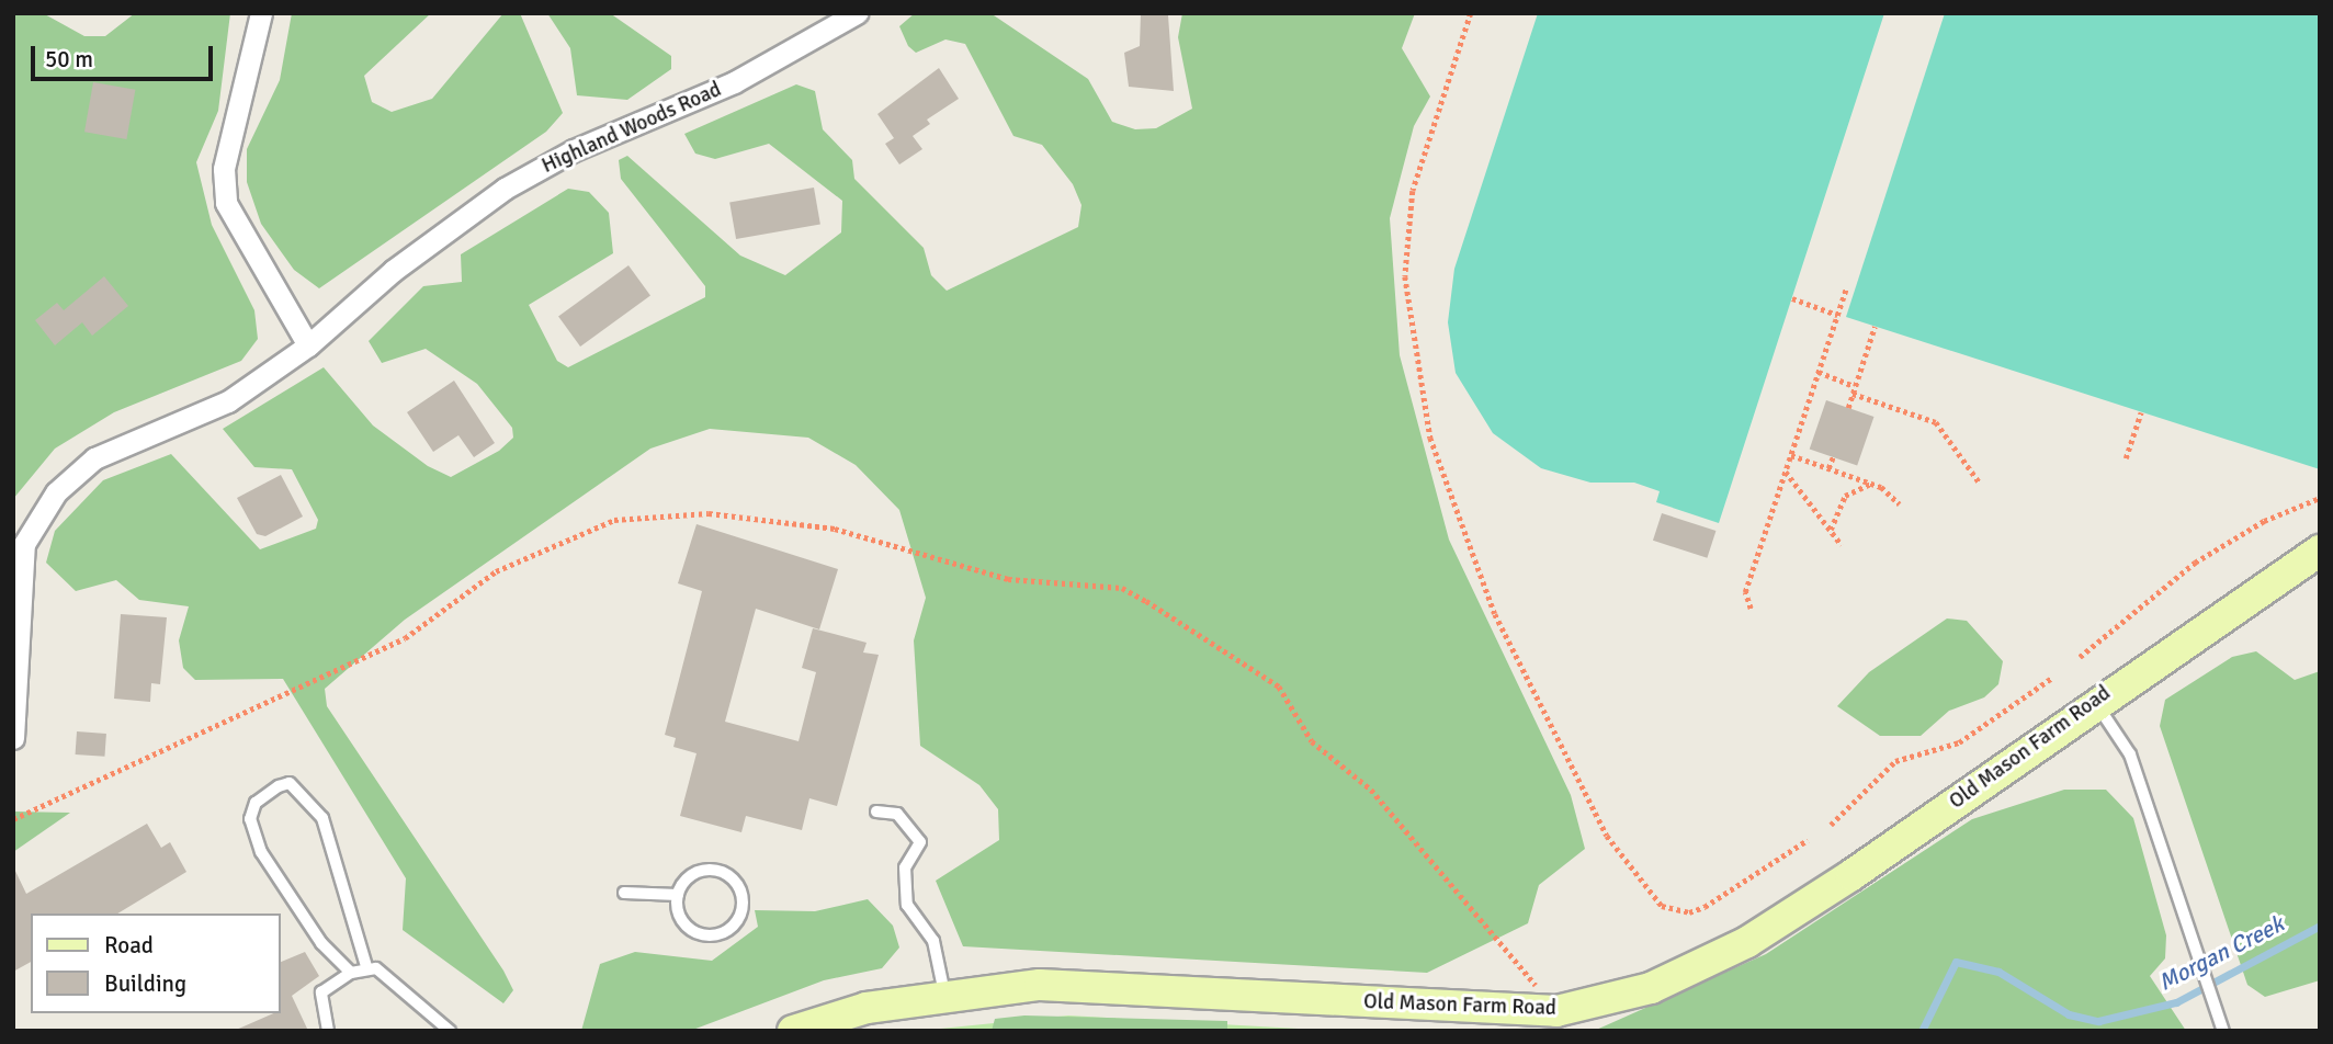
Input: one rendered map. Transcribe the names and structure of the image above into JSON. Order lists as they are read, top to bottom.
{
  "streets": {
    "street": ["Highland Woods Road", "Old Mason Farm Road"]
  },
  "water": ["Morgan Creek"],
  "legend": ["Road", "Building"],
  "scale_bar": "50 m"
}
